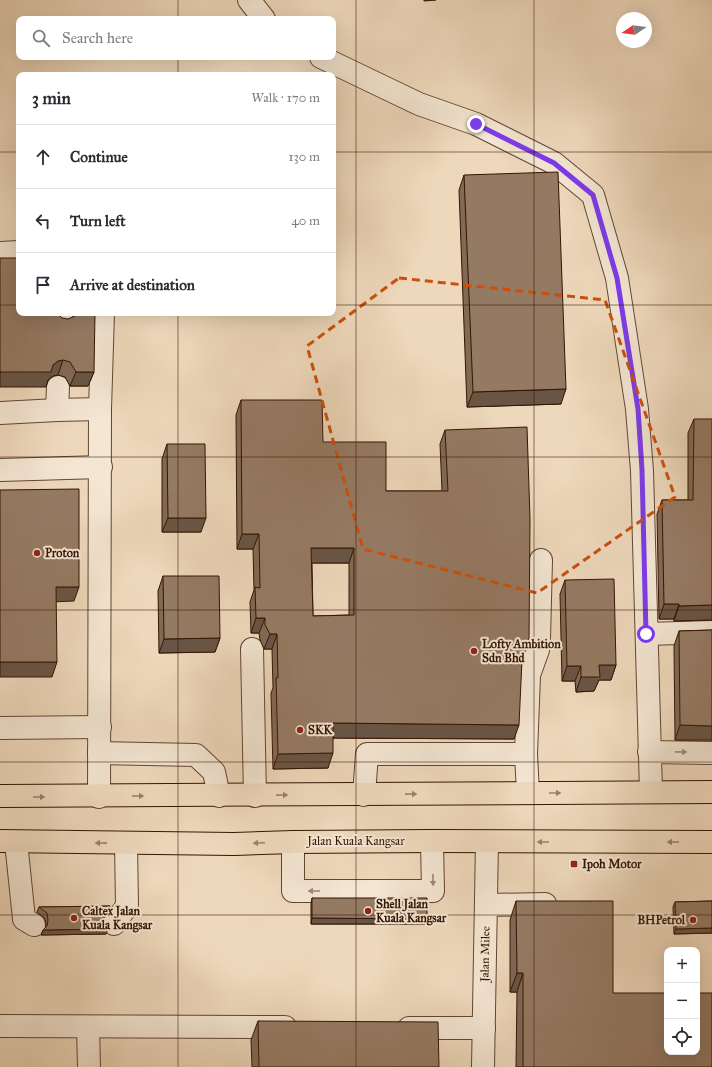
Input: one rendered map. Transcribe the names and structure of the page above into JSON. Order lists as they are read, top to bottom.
{
  "streets": {
    "highway": ["Jalan Kuala Kangsar"],
    "street": ["Jalan Milee"]
  },
  "crossings": [
    ["Jalan Kuala Kangsar", "Jalan Milee"]
  ],
  "places": {
    "other": [
      "Proton",
      "Lofty Ambition Sdn Bhd",
      "SKK",
      "Shell Jalan Kuala Kangsar",
      "Caltex Jalan Kuala Kangsar",
      "BHPetrol"
    ],
    "transit": ["Ipoh Motor"]
  },
  "north": "left",
  "page": {
    "search": "Search here",
    "heading": ["3 min", "Walk · 170 m"],
    "list": [
      ["Continue", "130 m"],
      ["Turn left", "40 m"],
      "Arrive at destination"
    ],
    "map_buttons": ["+", "−"]
  }
}
